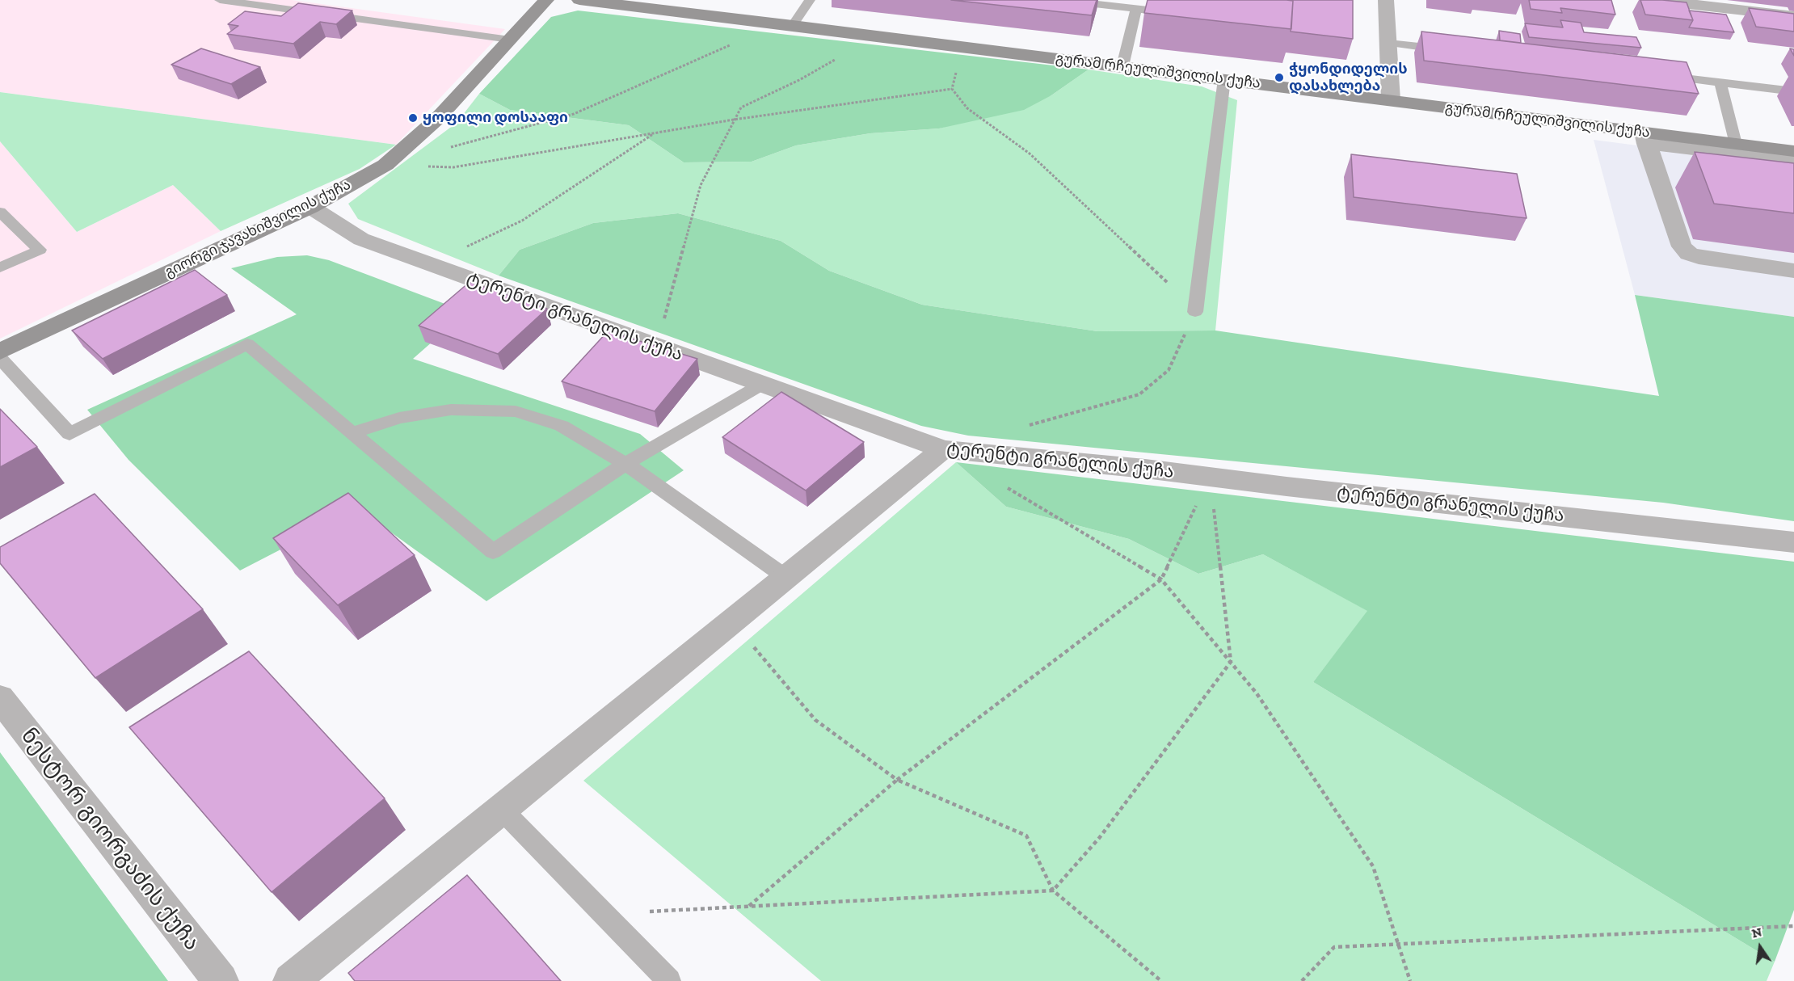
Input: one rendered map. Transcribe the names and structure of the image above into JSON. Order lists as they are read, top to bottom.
{
  "streets": {
    "street": [
      "გურამ რჩეულიშვილის ქუჩა",
      "გიორგი ჯავახიშვილის ქუჩა",
      "ტერენტი გრანელის ქუჩა",
      "ნესტორ გიორგაძის ქუჩა"
    ]
  },
  "crossings": [
    ["გიორგი ჯავახიშვილის ქუჩა", "ტერენტი გრანელის ქუჩა"]
  ],
  "places": ["ჭყონდიდელის დასახლება", "ყოფილი დოსააფი"],
  "north": "top"
}
